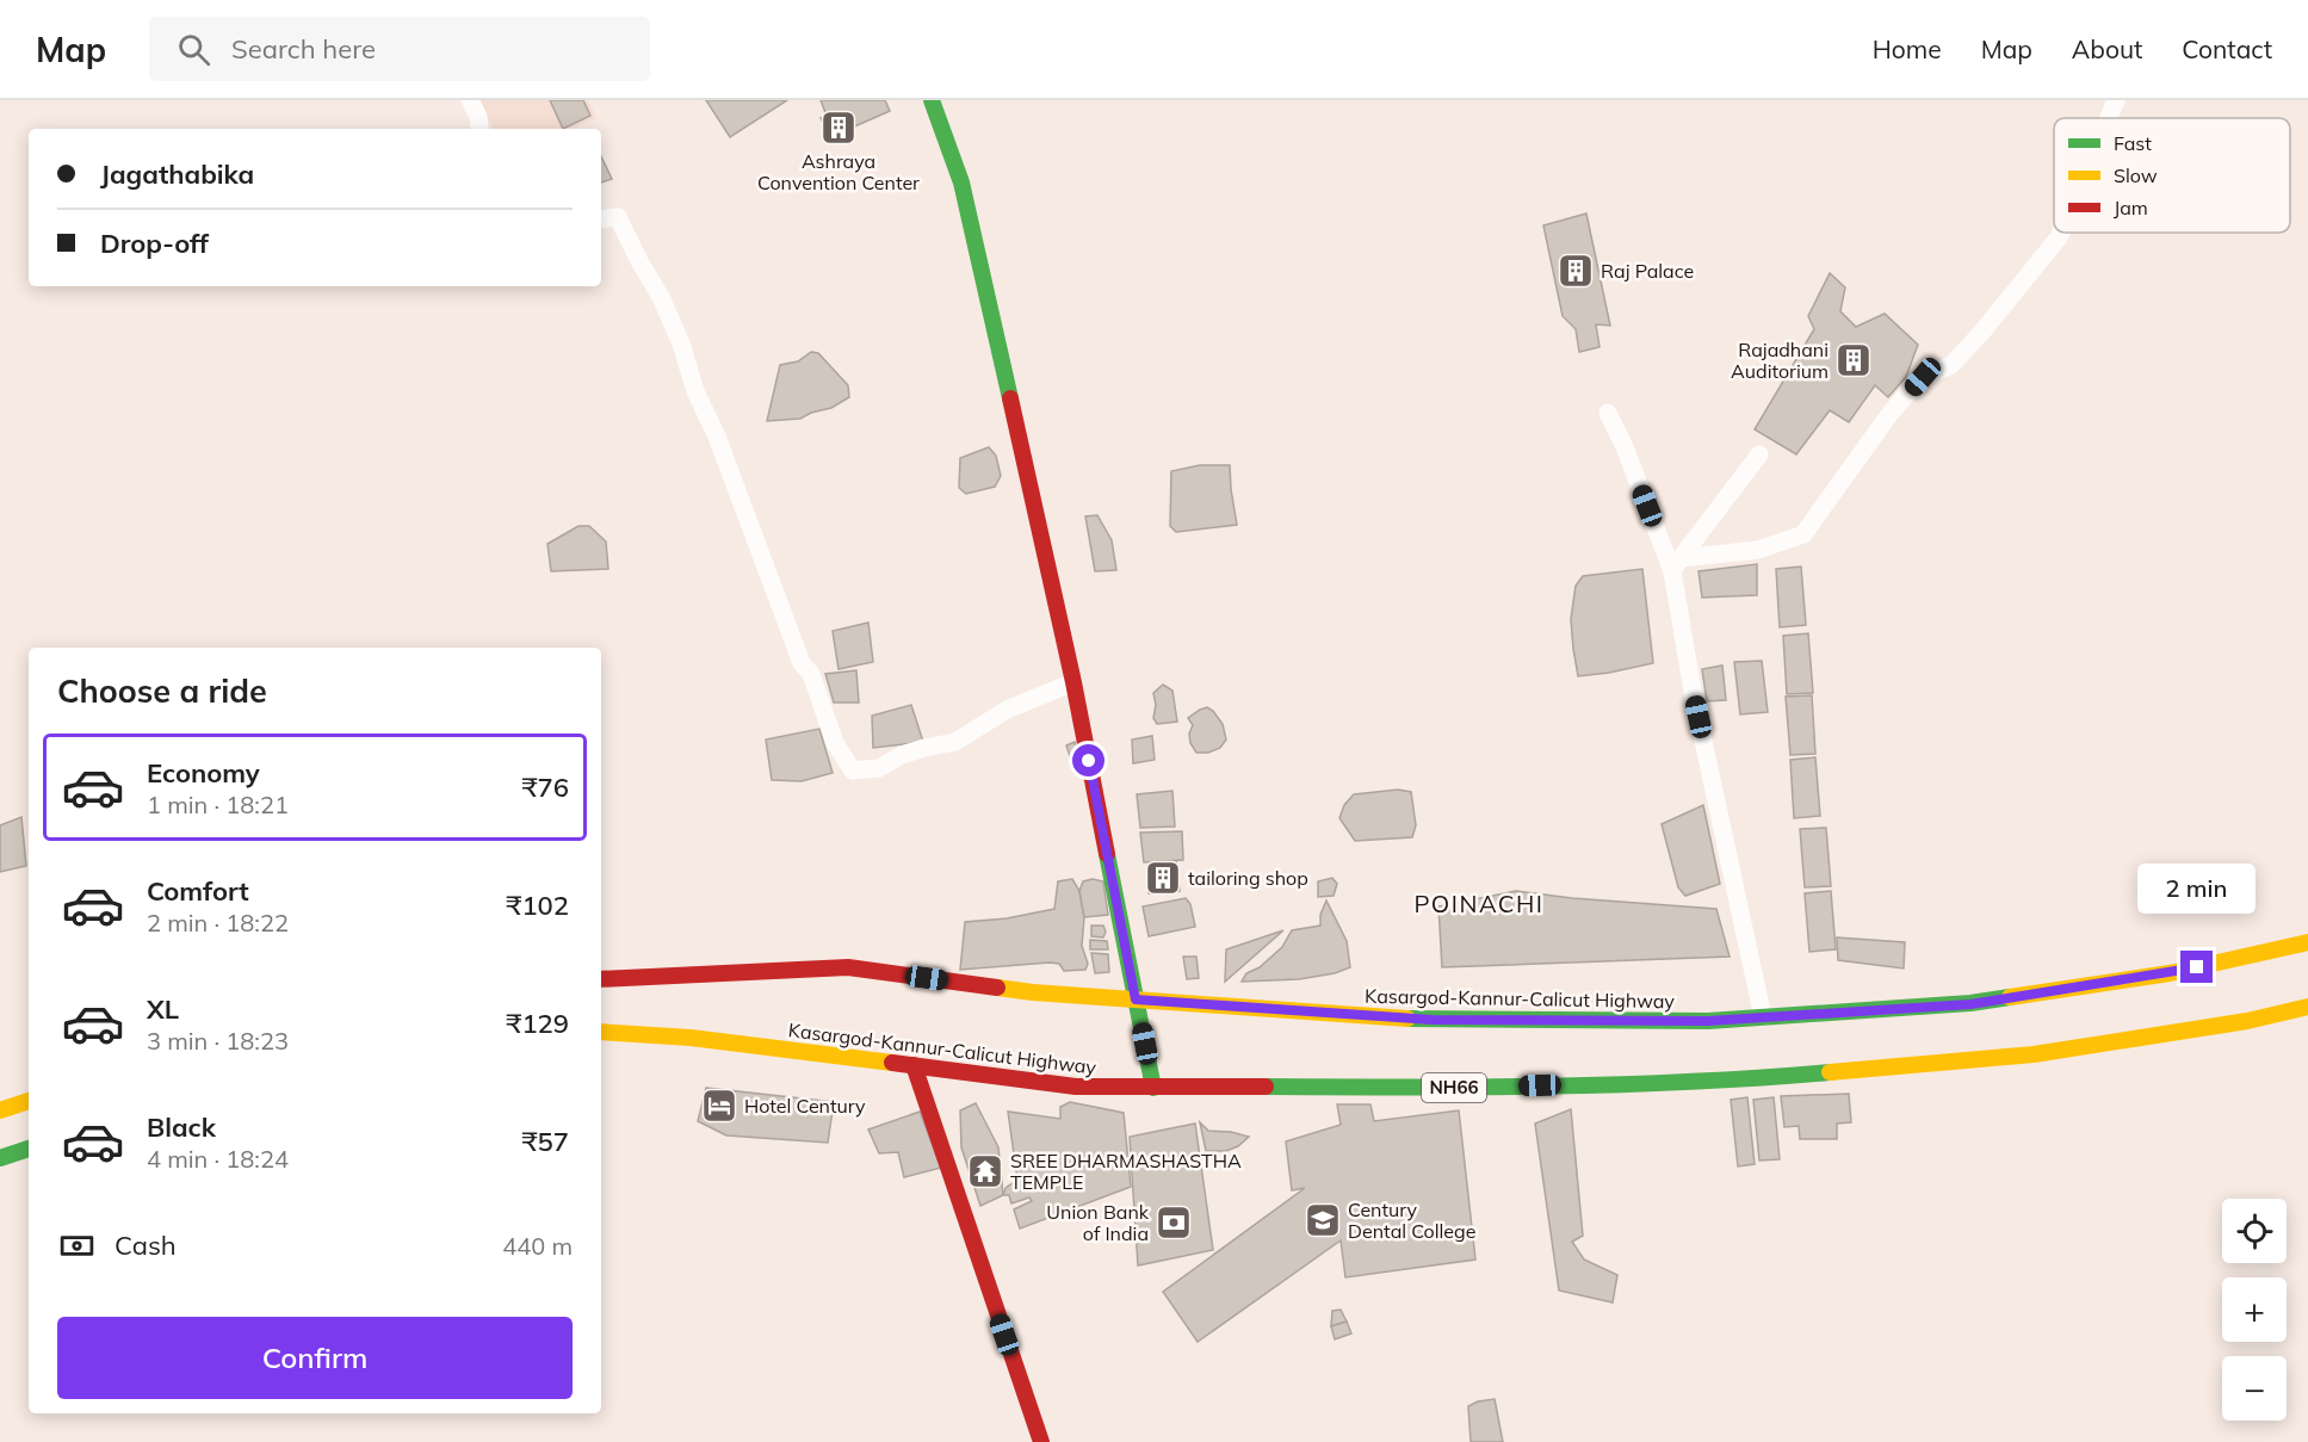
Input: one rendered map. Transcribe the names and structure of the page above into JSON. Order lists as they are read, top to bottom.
{
  "streets": {
    "main road": ["Kasargod-Kannur-Calicut Highway", "NH66"]
  },
  "districts": ["POINACHI"],
  "places": {
    "building": [
      "Ashraya Convention Center",
      "Raj Palace",
      "Rajadhani Auditorium",
      "tailoring shop"
    ],
    "hotel": ["Hotel Century"],
    "temple": ["SREE DHARMASHASTHA TEMPLE"],
    "school or university": ["Century Dental College"],
    "bank": ["Union Bank of India"]
  },
  "legend": ["Fast", "Slow", "Jam"],
  "page": {
    "header": "Map",
    "search": "Search here",
    "nav": [
      "Home",
      "Map",
      "About",
      "Contact"
    ],
    "banner": ["Jagathabika", "Drop-off"],
    "heading": "Choose a ride",
    "list": [
      {
        "name": "Economy",
        "note": "1 min · 18:21",
        "value": "₹76"
      },
      {
        "name": "Comfort",
        "note": "2 min · 18:22",
        "value": "₹102"
      },
      {
        "name": "XL",
        "note": "3 min · 18:23",
        "value": "₹129"
      },
      {
        "name": "Black",
        "note": "4 min · 18:24",
        "value": "₹57"
      }
    ],
    "bubble": "2 min",
    "map_buttons": ["+", "−"],
    "pay": ["Cash", "440 m"],
    "buttons": "Confirm"
  }
}
